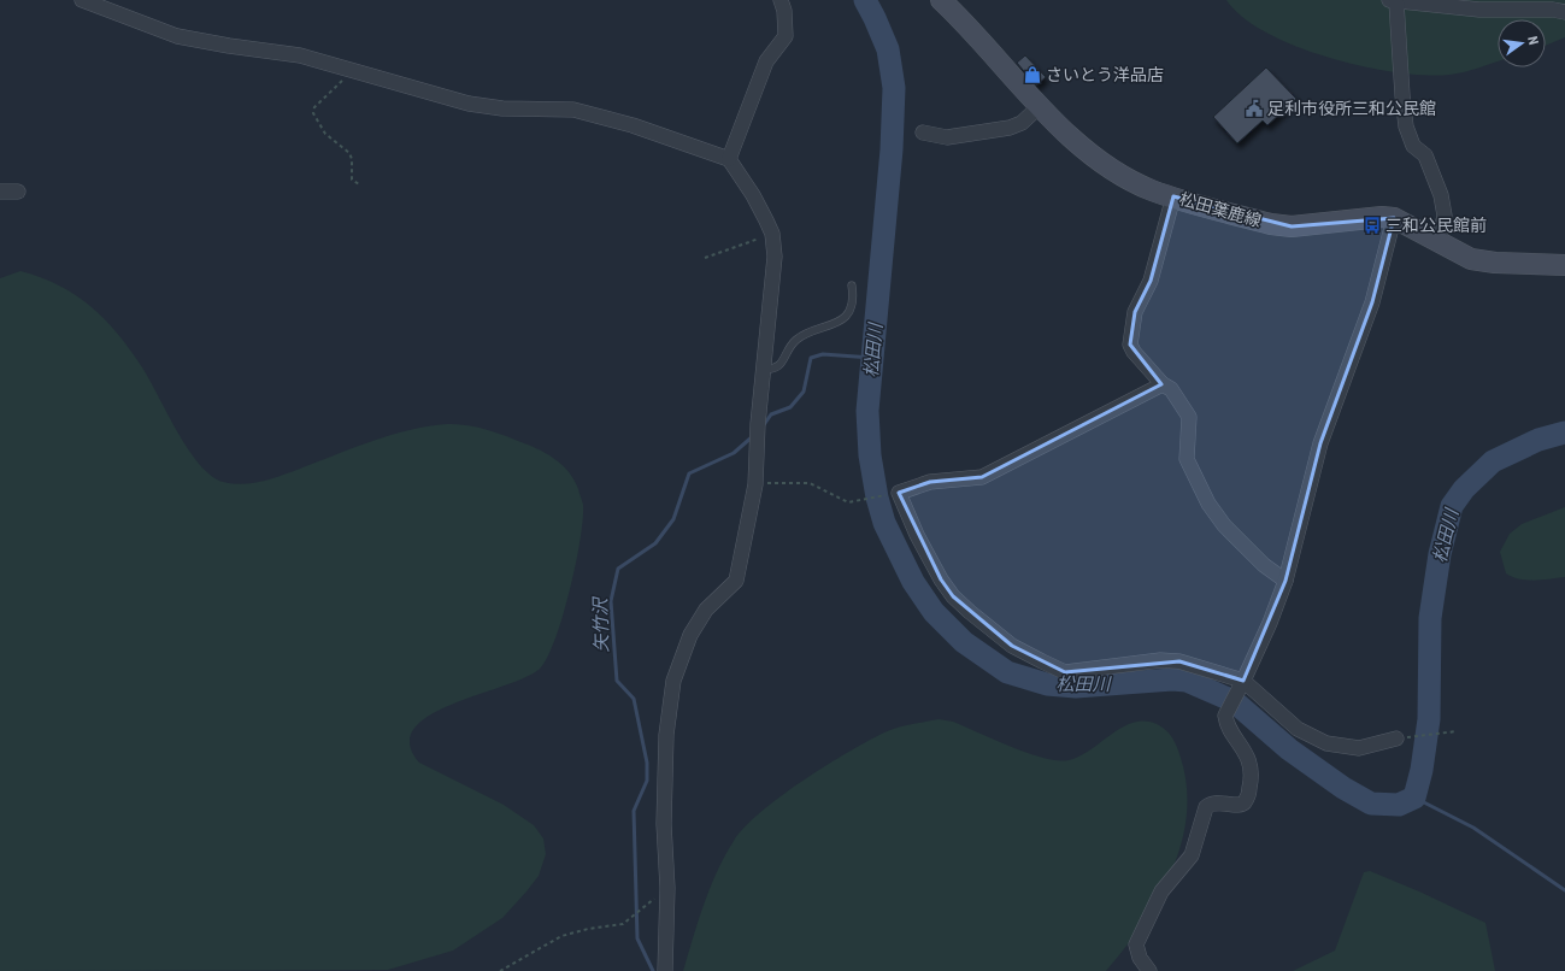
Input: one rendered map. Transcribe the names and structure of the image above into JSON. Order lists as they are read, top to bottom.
{
  "streets": {
    "main road": ["松田葉鹿線"]
  },
  "water": ["松田川", "矢竹沢"],
  "places": {
    "shop": ["さいとう洋品店"],
    "public building": ["足利市役所三和公民館"],
    "bus stop": ["三和公民館前"]
  },
  "north": "right"
}
